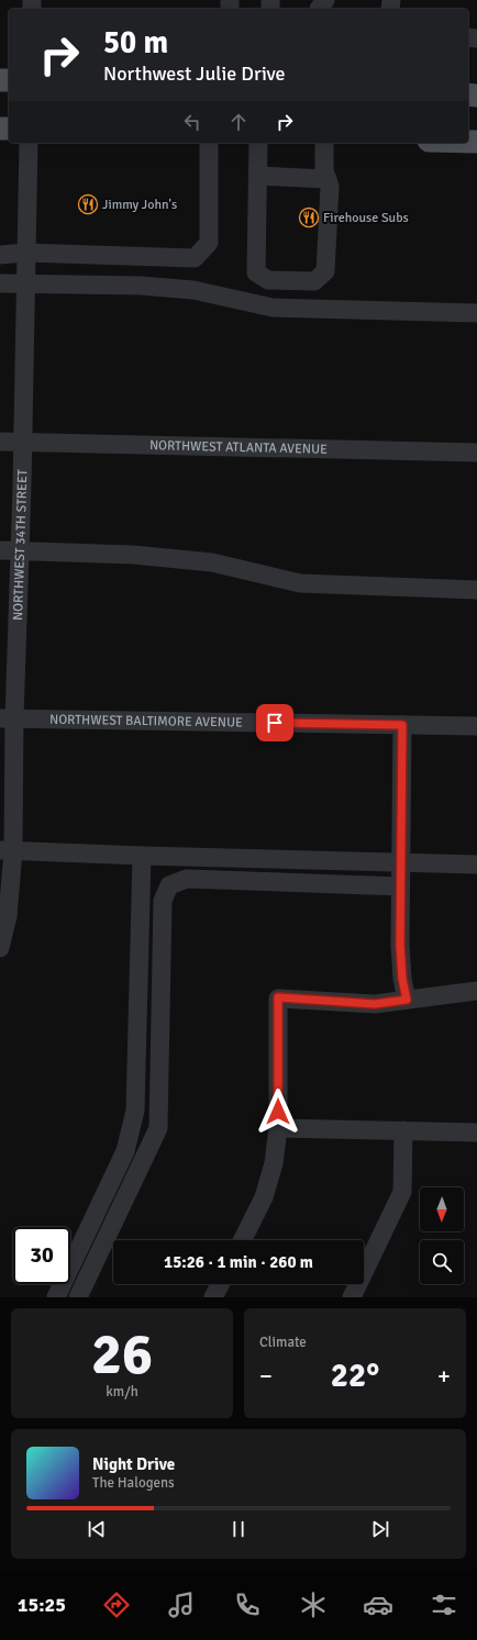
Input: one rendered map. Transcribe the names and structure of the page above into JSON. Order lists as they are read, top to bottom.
{
  "streets": {
    "street": ["NORTHWEST ATLANTA AVENUE", "NORTHWEST 34TH STREET", "NORTHWEST BALTIMORE AVENUE"]
  },
  "crossings": [
    ["NORTHWEST ATLANTA AVENUE", "NORTHWEST 34TH STREET"],
    ["NORTHWEST 34TH STREET", "NORTHWEST BALTIMORE AVENUE"]
  ],
  "places": {
    "restaurant": ["Jimmy John's", "Firehouse Subs"]
  },
  "north": "bottom",
  "page": {
    "turn": ["50 m", "Northwest Julie Drive"],
    "limit": "30",
    "trip": "15:26 · 1 min · 260 m",
    "tile": [
      ["26", "km/h"],
      "Climate"
    ],
    "heat": ["−", "22°", "+"],
    "song": ["Night Drive", "The Halogens"],
    "tabs": "15:25"
  }
}
